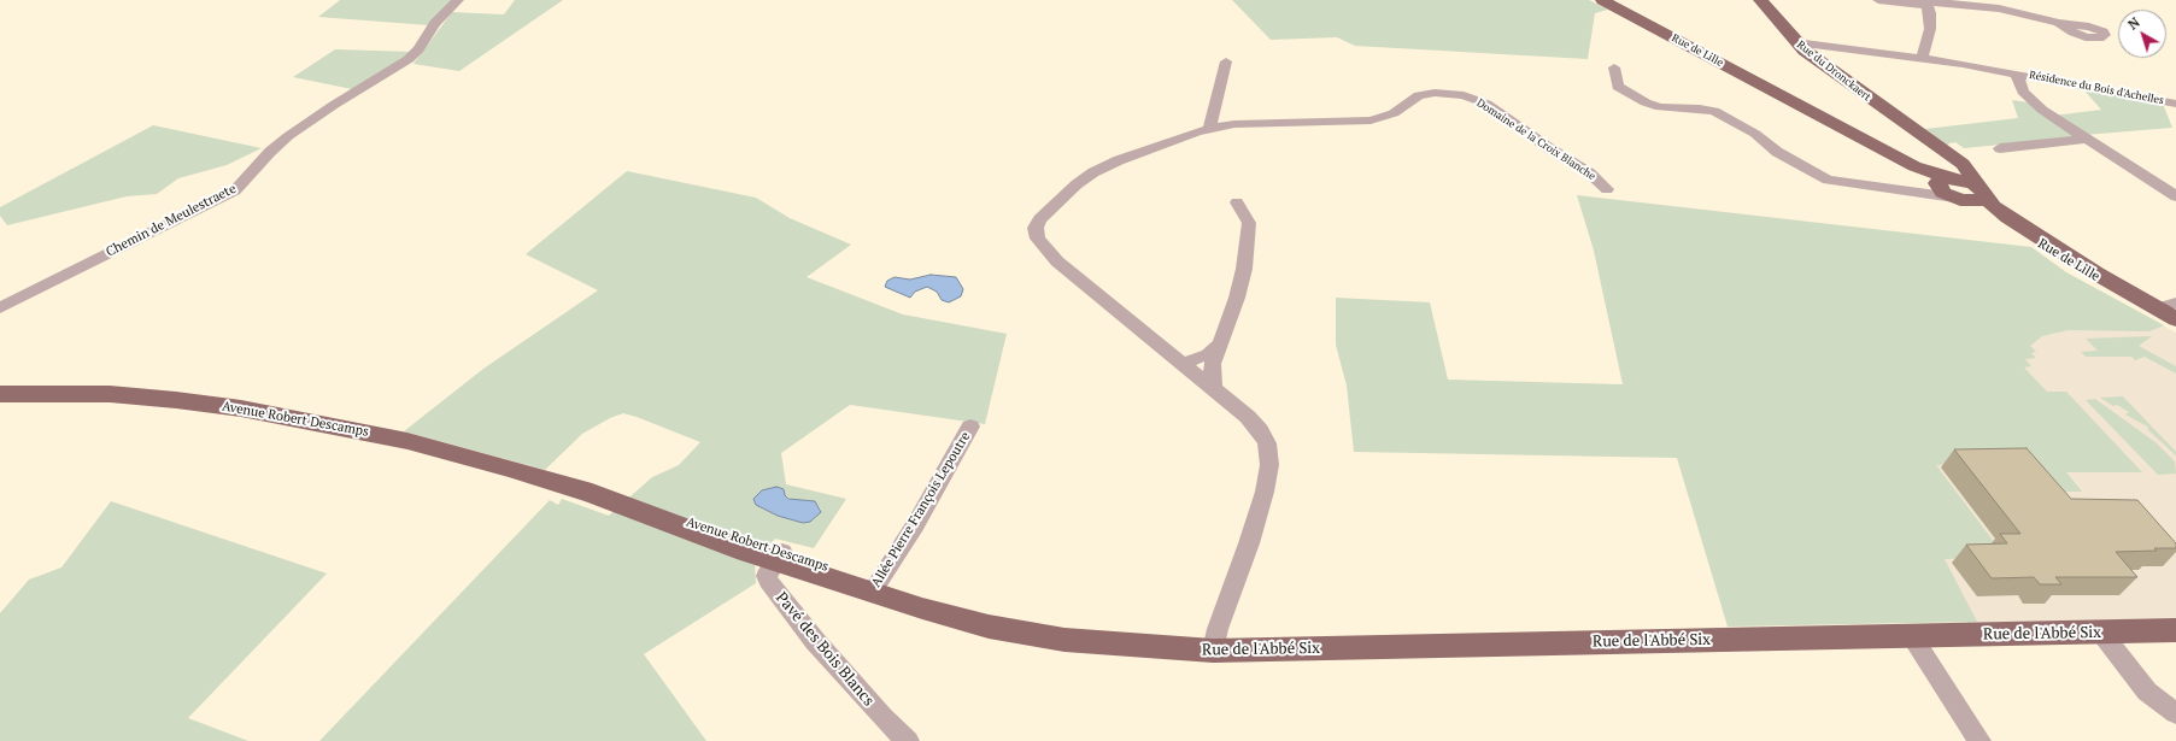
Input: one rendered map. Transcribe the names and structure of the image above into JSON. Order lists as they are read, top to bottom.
{
  "streets": {
    "main road": [
      "Rue de Lille",
      "Rue du Dronckaert",
      "Avenue Robert Descamps",
      "Rue de l'Abbé Six"
    ],
    "street": [
      "Résidence du Bois d'Achelles",
      "Domaine de la Croix Blanche",
      "Chemin de Meulestraete",
      "Allée Pierre François Lepoutre",
      "Pavé des Bois Blancs"
    ]
  },
  "crossings": [
    ["Rue de Lille", "Rue du Dronckaert"],
    ["Rue du Dronckaert", "Résidence du Bois d'Achelles"],
    ["Domaine de la Croix Blanche", "Rue de l'Abbé Six"],
    ["Avenue Robert Descamps", "Allée Pierre François Lepoutre"],
    ["Avenue Robert Descamps", "Rue de l'Abbé Six"],
    ["Avenue Robert Descamps", "Pavé des Bois Blancs"]
  ],
  "north": "top left"
}
